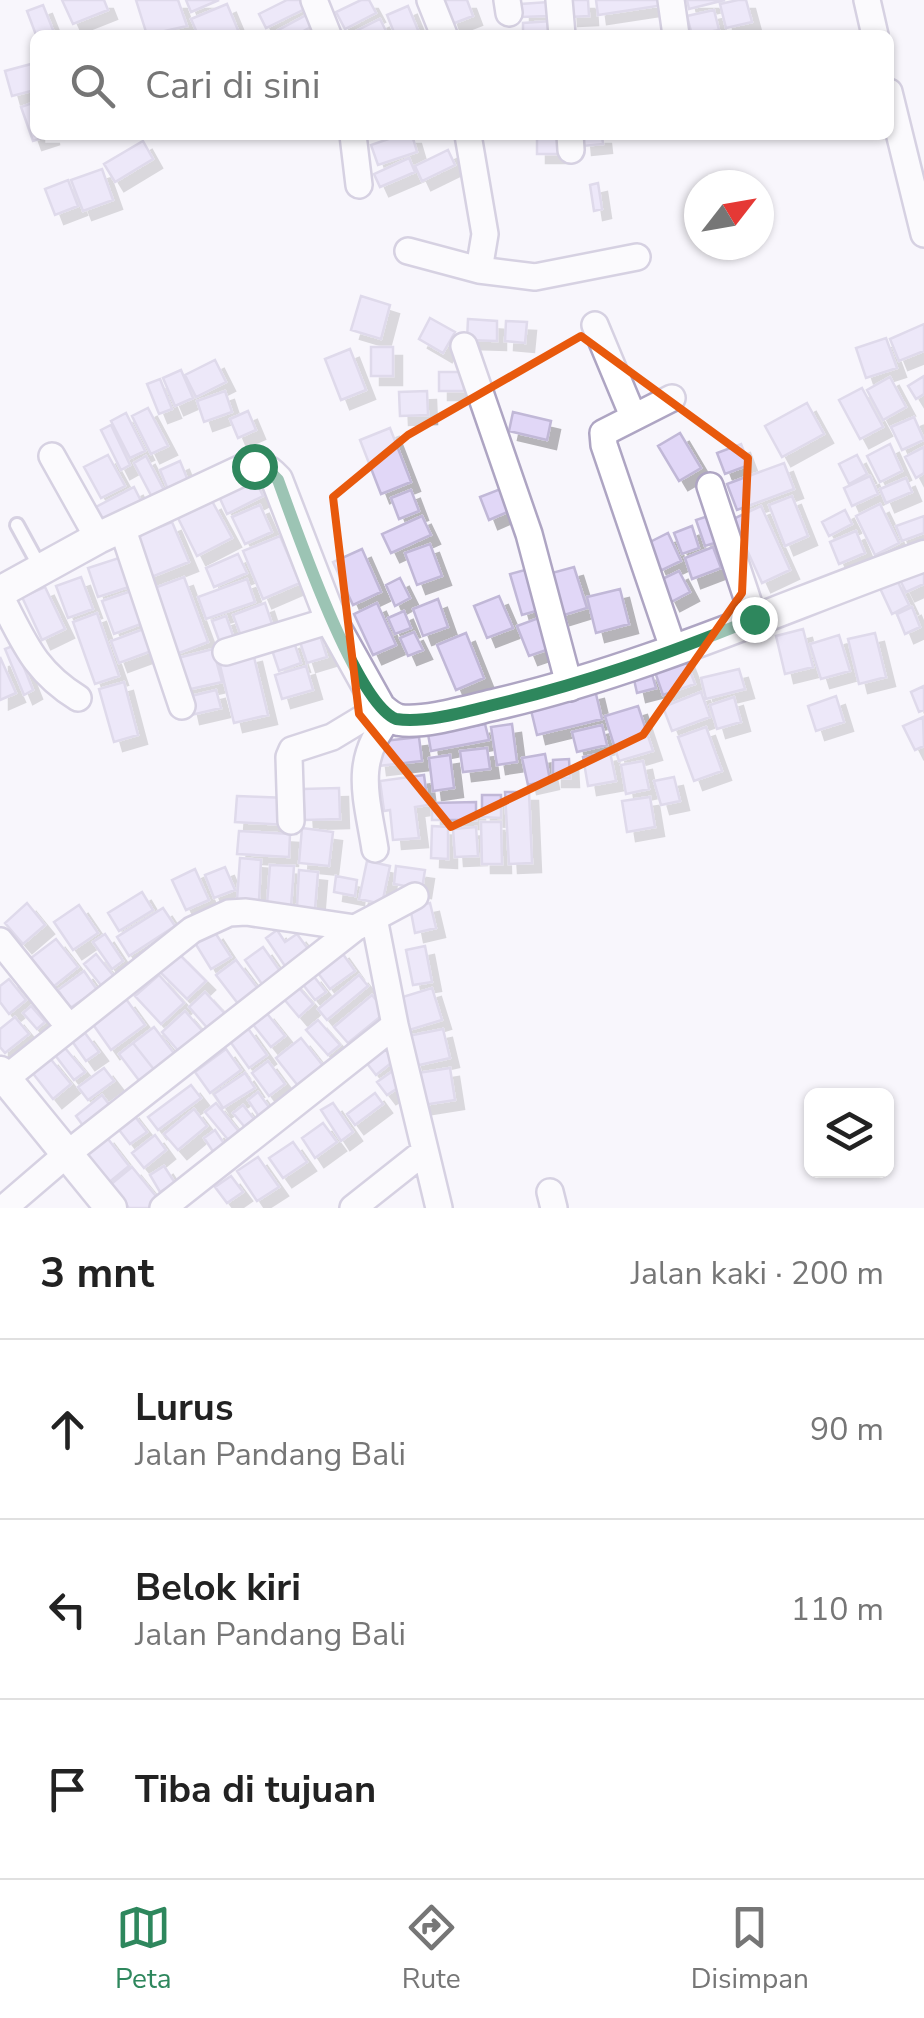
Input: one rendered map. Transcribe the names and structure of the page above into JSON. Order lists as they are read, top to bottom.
{
  "north": "top right",
  "page": {
    "search": "Cari di sini",
    "heading": ["3 mnt", "Jalan kaki · 200 m"],
    "list": [
      ["Lurus", "Jalan Pandang Bali", "90 m"],
      ["Belok kiri", "Jalan Pandang Bali", "110 m"],
      "Tiba di tujuan"
    ],
    "nav": ["Peta", "Rute", "Disimpan"]
  }
}
